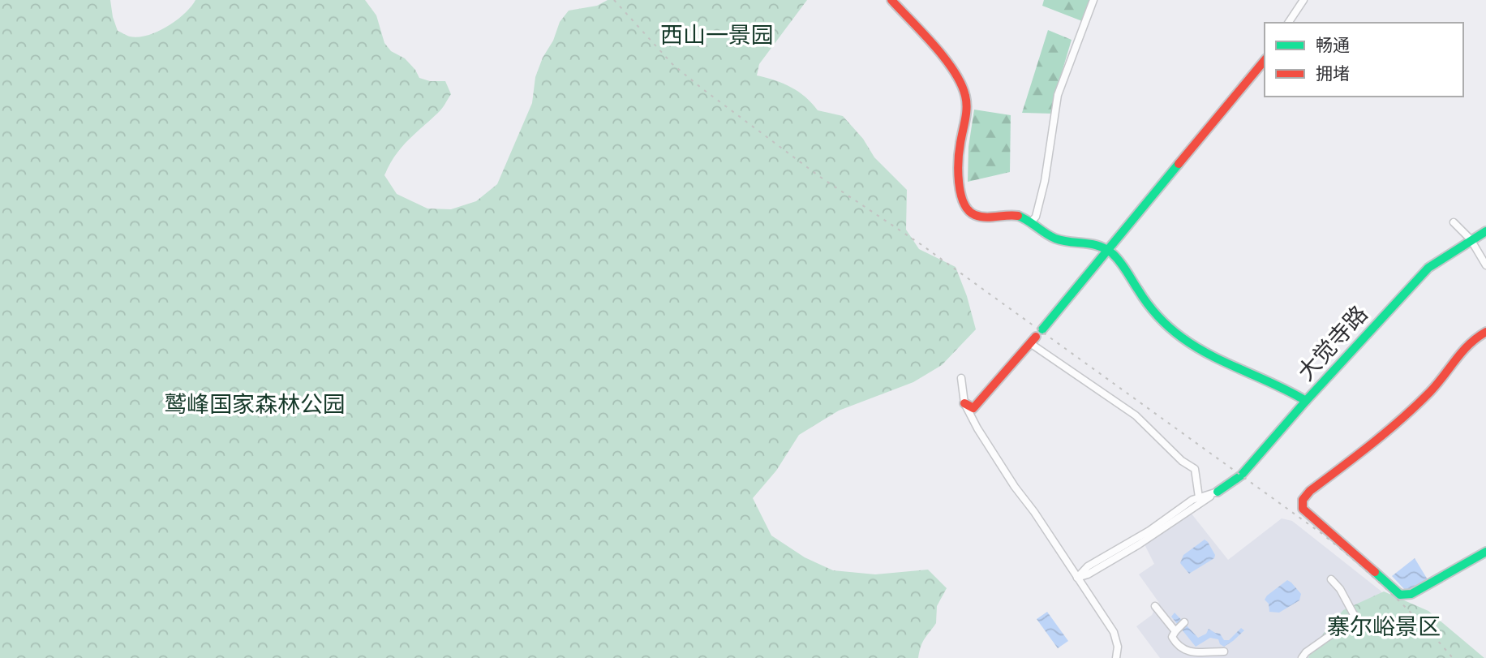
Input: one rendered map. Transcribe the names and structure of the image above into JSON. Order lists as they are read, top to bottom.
{
  "streets": {
    "street": ["大觉寺路"]
  },
  "parks": ["西山一景园", "鹫峰国家森林公园", "寨尔峪景区"],
  "legend": ["畅通", "拥堵"]
}
